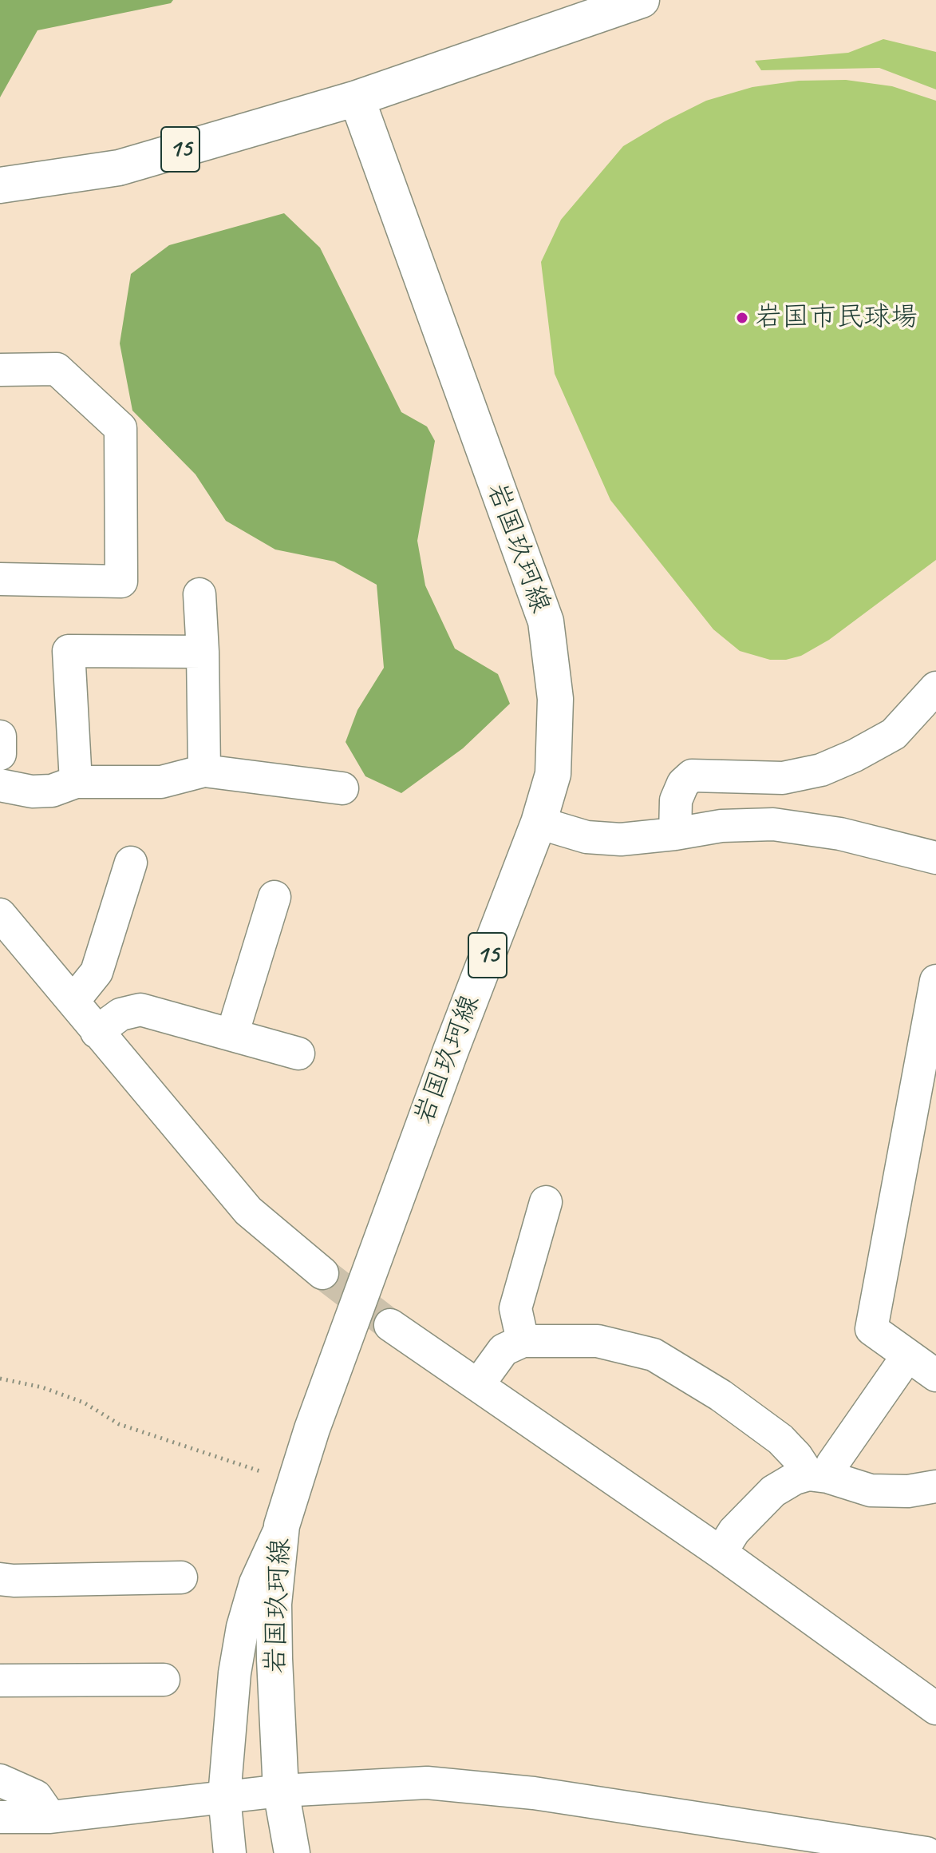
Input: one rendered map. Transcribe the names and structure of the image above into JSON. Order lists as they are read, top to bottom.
{
  "streets": {
    "main road": ["15", "岩国玖珂線"]
  },
  "crossings": [
    ["15", "岩国玖珂線"]
  ],
  "places": ["岩国市民球場"]
}
